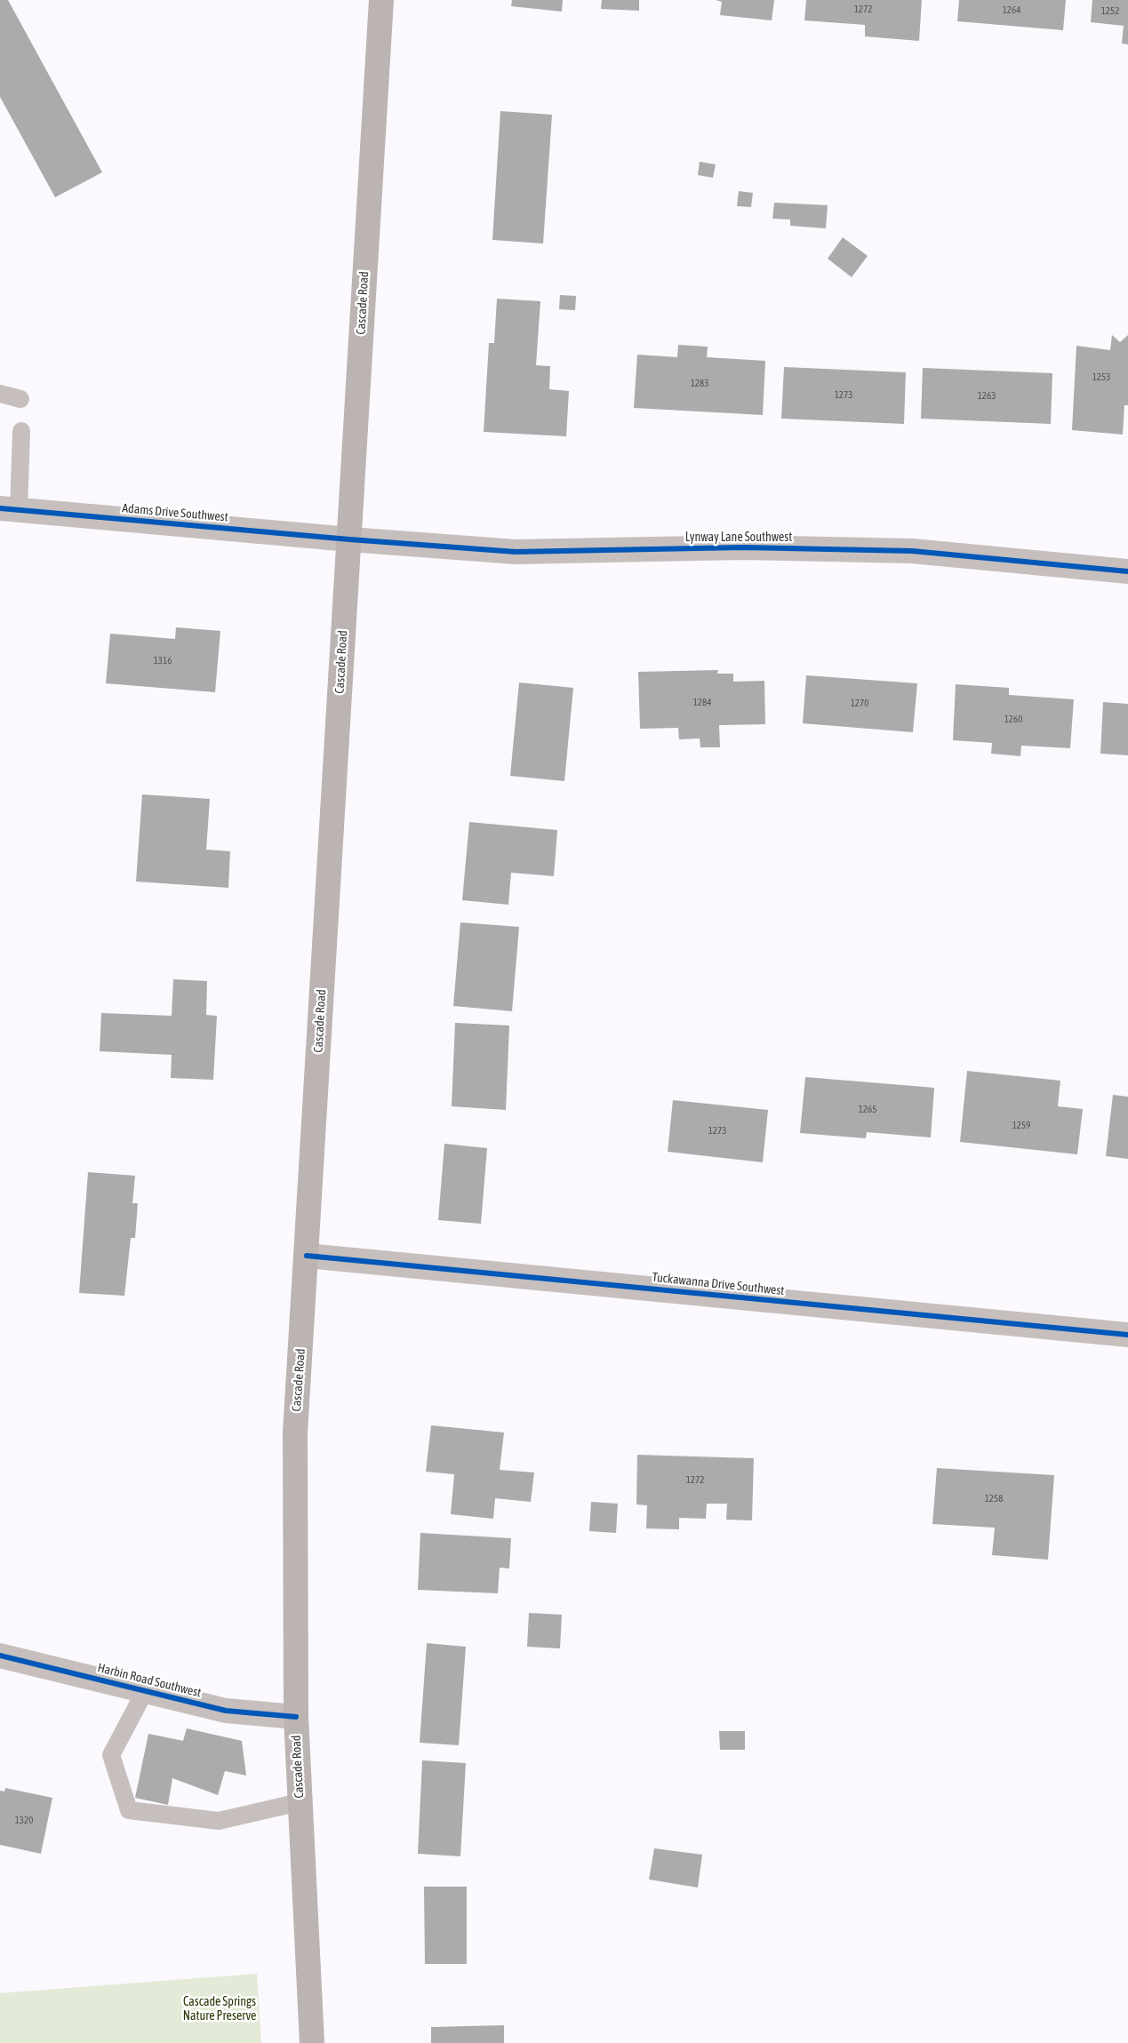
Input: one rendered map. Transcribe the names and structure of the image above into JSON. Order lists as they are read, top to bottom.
{
  "streets": {
    "main road": ["Cascade Road"],
    "street": [
      "Adams Drive Southwest",
      "Lynway Lane Southwest",
      "Tuckawanna Drive Southwest",
      "Harbin Road Southwest"
    ]
  },
  "crossings": [
    ["Cascade Road", "Adams Drive Southwest"],
    ["Cascade Road", "Lynway Lane Southwest"],
    ["Cascade Road", "Tuckawanna Drive Southwest"],
    ["Cascade Road", "Harbin Road Southwest"],
    ["Adams Drive Southwest", "Lynway Lane Southwest"]
  ],
  "parks": ["Cascade Springs Nature Preserve"],
  "house_numbers": [
    "1272",
    "1264",
    "1252",
    "1253",
    "1283",
    "1273",
    "1263",
    "1316",
    "1284",
    "1270",
    "1260",
    "1265",
    "1259",
    "1273",
    "1272",
    "1258",
    "1320"
  ]
}
